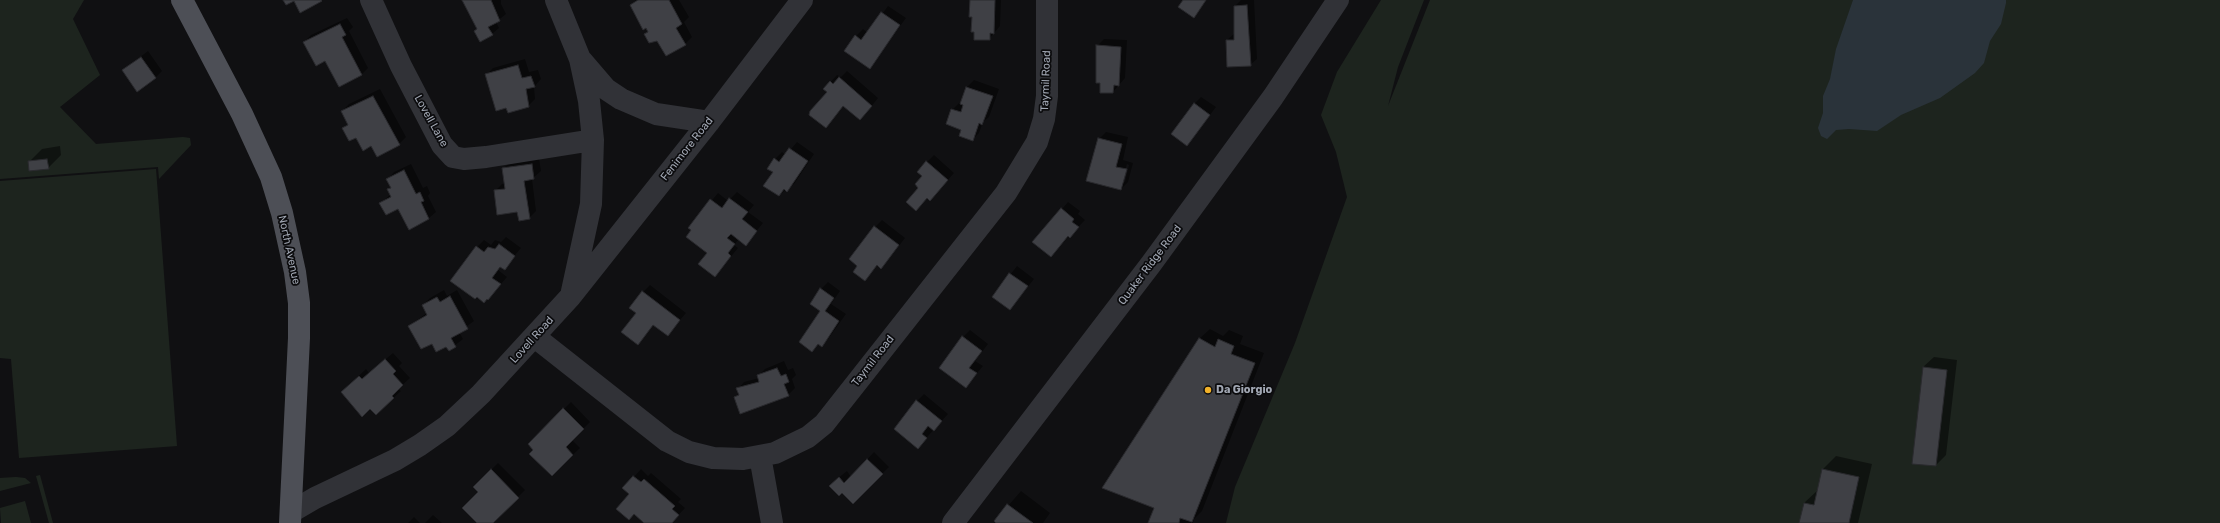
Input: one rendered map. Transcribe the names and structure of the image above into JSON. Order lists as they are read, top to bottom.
{
  "streets": {
    "main road": ["North Avenue"],
    "street": [
      "Taymil Road",
      "Lovell Lane",
      "Fenimore Road",
      "Quaker Ridge Road",
      "Lovell Road"
    ]
  },
  "crossings": [
    ["Taymil Road", "Lovell Road"],
    ["Lovell Lane", "Lovell Road"],
    ["Fenimore Road", "Lovell Road"],
    ["North Avenue", "Lovell Road"]
  ],
  "places": ["Da Giorgio"]
}
